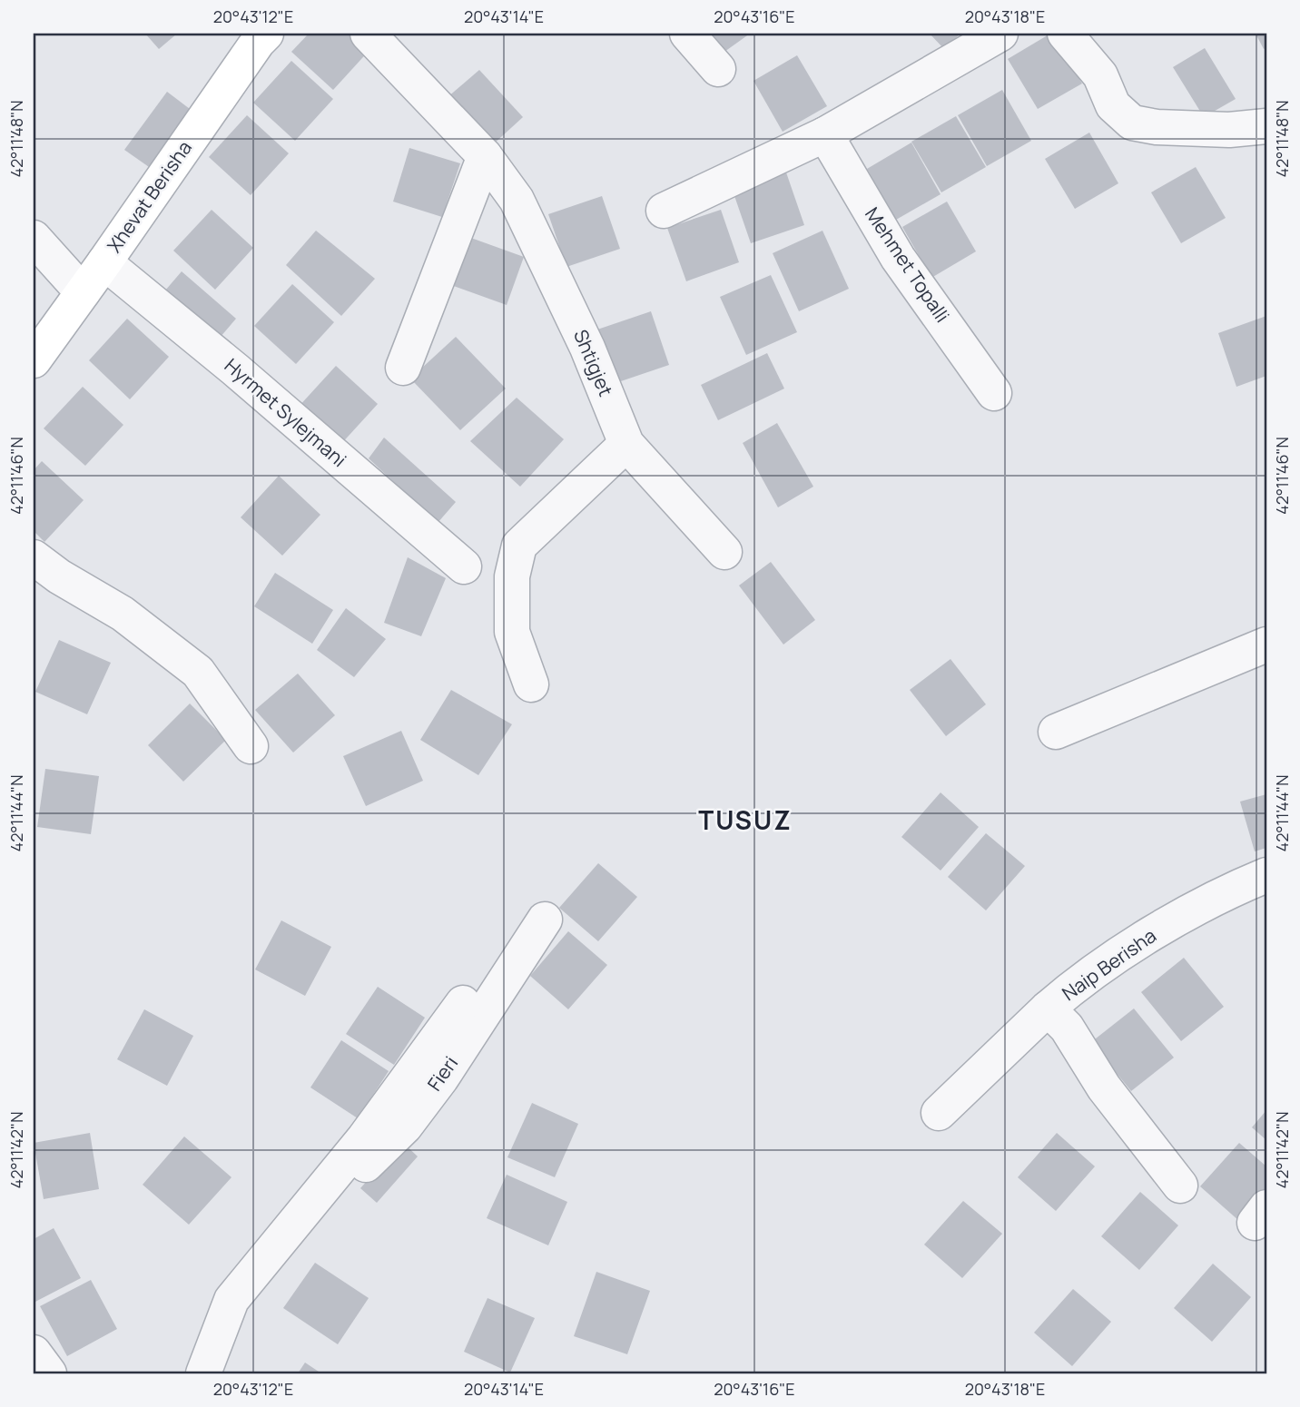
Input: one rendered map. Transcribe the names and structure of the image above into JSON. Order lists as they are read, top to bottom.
{
  "streets": {
    "street": [
      "Xhevat Berisha",
      "Mehmet Topalli",
      "Shtigjet",
      "Hyrmet Sylejmani",
      "Naip Berisha",
      "Fieri"
    ]
  },
  "crossings": [
    ["Xhevat Berisha", "Hyrmet Sylejmani"]
  ],
  "districts": ["TUSUZ"],
  "coordinates": [
    "20°43'12\"E",
    "20°43'14\"E",
    "20°43'16\"E",
    "20°43'18\"E",
    "42°11'48\"N",
    "42°11'46\"N",
    "42°11'44\"N",
    "42°11'42\"N"
  ]
}
